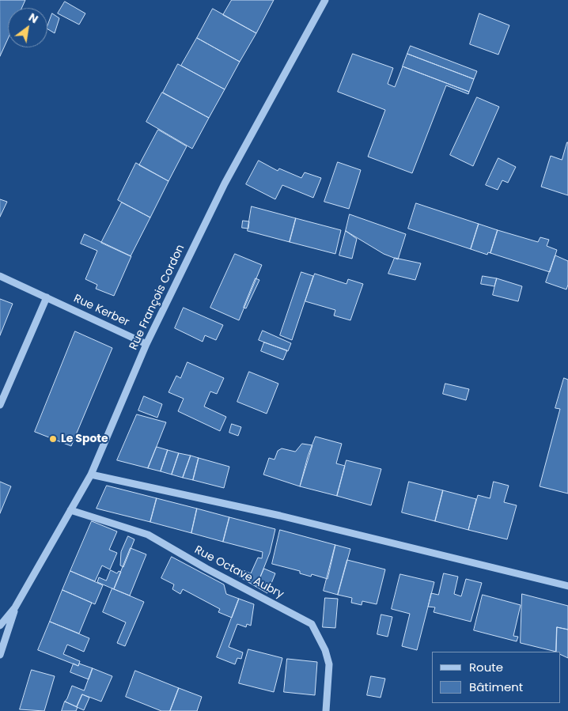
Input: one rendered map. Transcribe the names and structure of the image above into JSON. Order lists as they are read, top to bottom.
{
  "streets": {
    "street": ["Rue François Cordon", "Rue Kerber", "Rue Octave Aubry"]
  },
  "crossings": [
    ["Rue François Cordon", "Rue Kerber"],
    ["Rue François Cordon", "Rue Octave Aubry"]
  ],
  "places": ["Le Spote"],
  "legend": ["Route", "Bâtiment"],
  "north": "top right"
}
